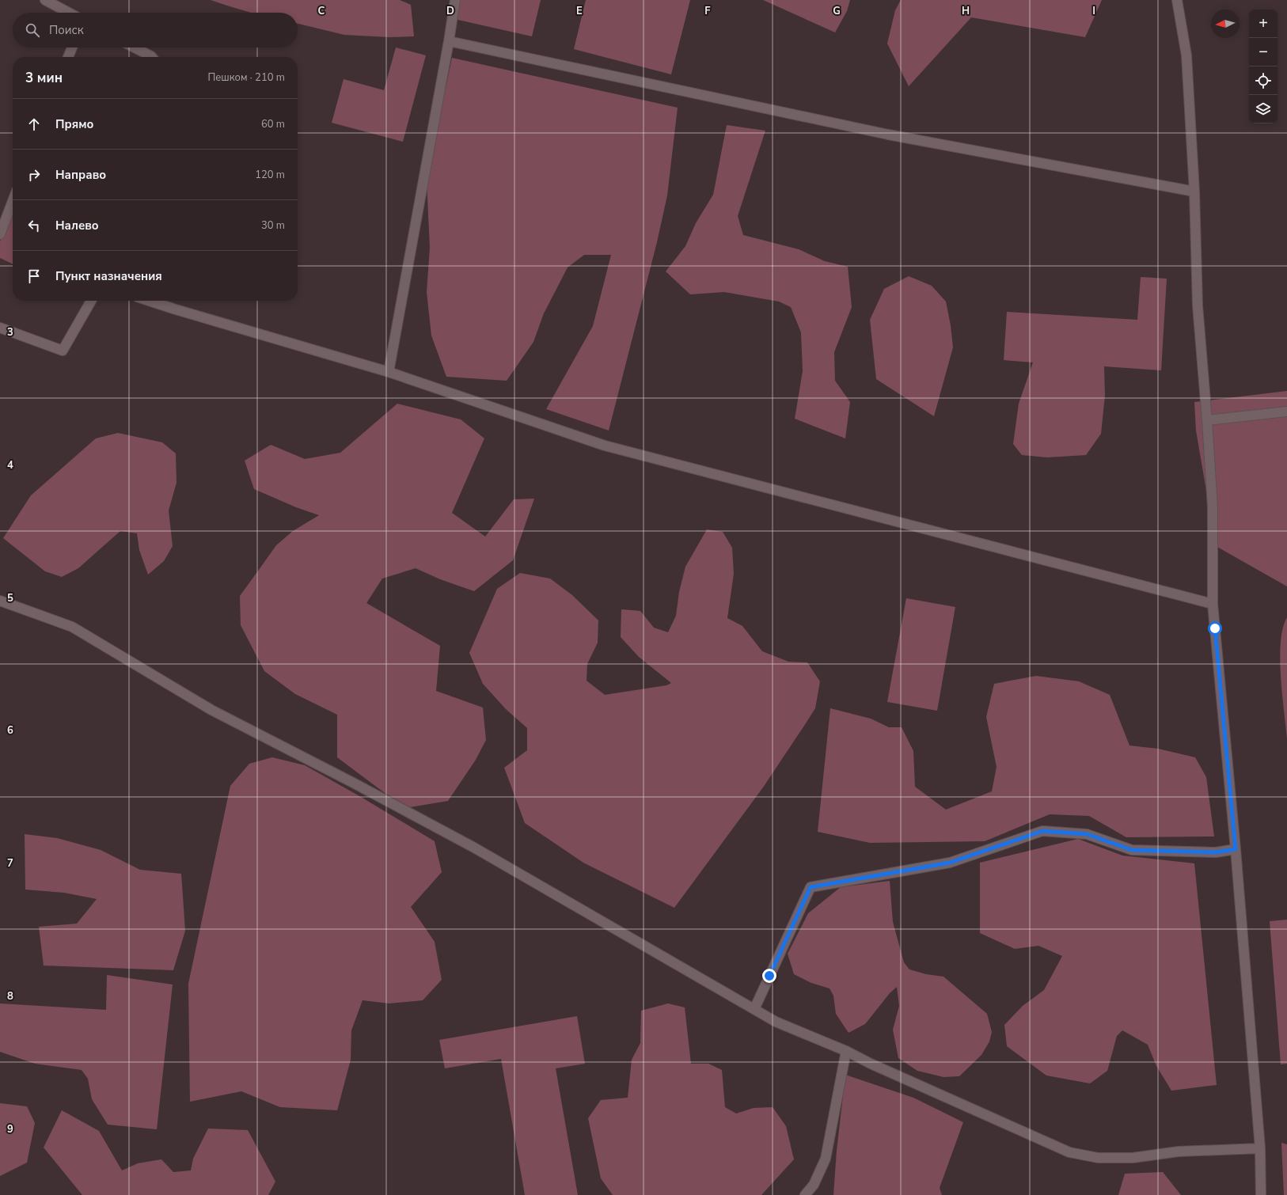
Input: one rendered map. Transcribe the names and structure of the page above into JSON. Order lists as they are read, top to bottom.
{
  "north": "left",
  "page": {
    "map_buttons": ["+", "−"],
    "search": "Поиск",
    "heading": ["3 мин", "Пешком · 210 m"],
    "list": [
      ["Прямо", "60 m"],
      ["Направо", "120 m"],
      ["Налево", "30 m"],
      "Пункт назначения"
    ]
  },
  "grid": {
    "columns": [
      "C",
      "D",
      "E",
      "F",
      "G",
      "H",
      "I"
    ],
    "rows": [
      "3",
      "4",
      "5",
      "6",
      "7",
      "8",
      "9"
    ]
  }
}
